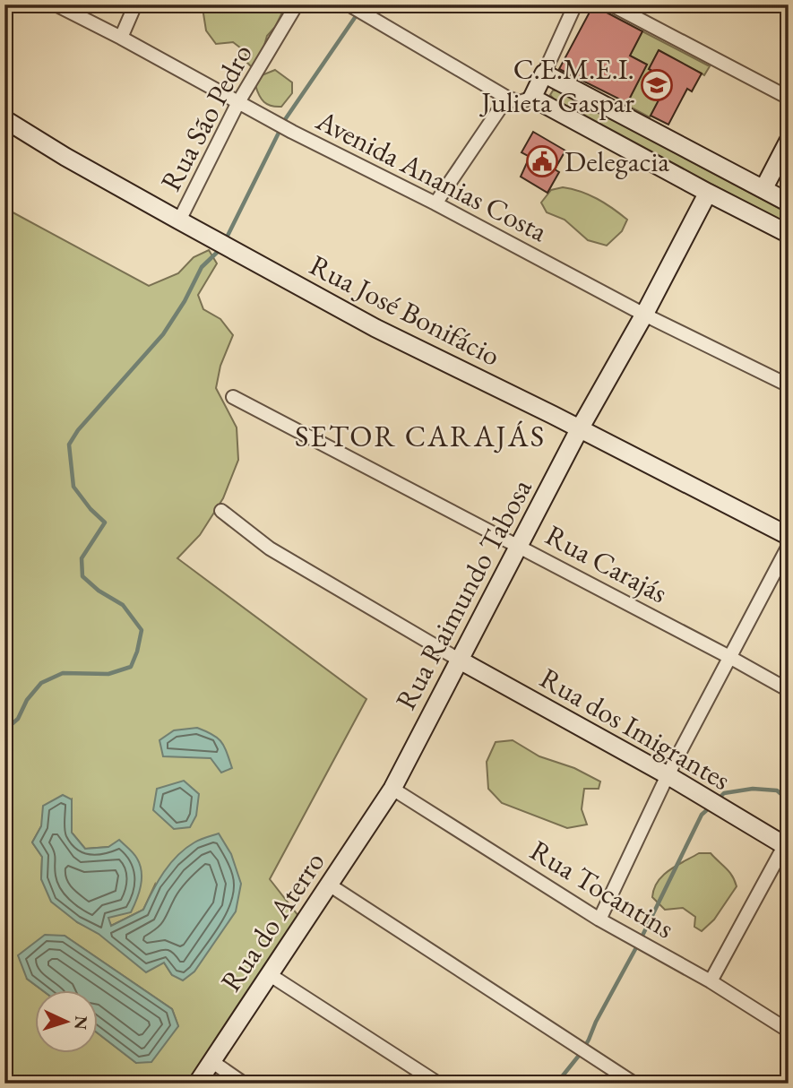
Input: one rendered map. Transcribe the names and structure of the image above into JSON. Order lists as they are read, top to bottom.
{
  "streets": {
    "street": [
      "Rua São Pedro",
      "Avenida Ananias Costa",
      "Rua José Bonifácio",
      "Rua Carajás",
      "Rua Raimundo Tabosa",
      "Rua dos Imigrantes",
      "Rua Tocantins",
      "Rua do Aterro"
    ]
  },
  "crossings": [
    ["Rua São Pedro", "Avenida Ananias Costa"],
    ["Rua São Pedro", "Rua José Bonifácio"],
    ["Avenida Ananias Costa", "Rua Raimundo Tabosa"],
    ["Rua José Bonifácio", "Rua Raimundo Tabosa"],
    ["Rua Carajás", "Rua Raimundo Tabosa"],
    ["Rua Raimundo Tabosa", "Rua dos Imigrantes"],
    ["Rua Raimundo Tabosa", "Rua Tocantins"],
    ["Rua Raimundo Tabosa", "Rua do Aterro"],
    ["Rua Tocantins", "Rua do Aterro"]
  ],
  "districts": ["SETOR CARAJÁS"],
  "places": {
    "school or university": ["C.E.M.E.I. Julieta Gaspar"],
    "public building": ["Delegacia"]
  },
  "north": "right"
}
